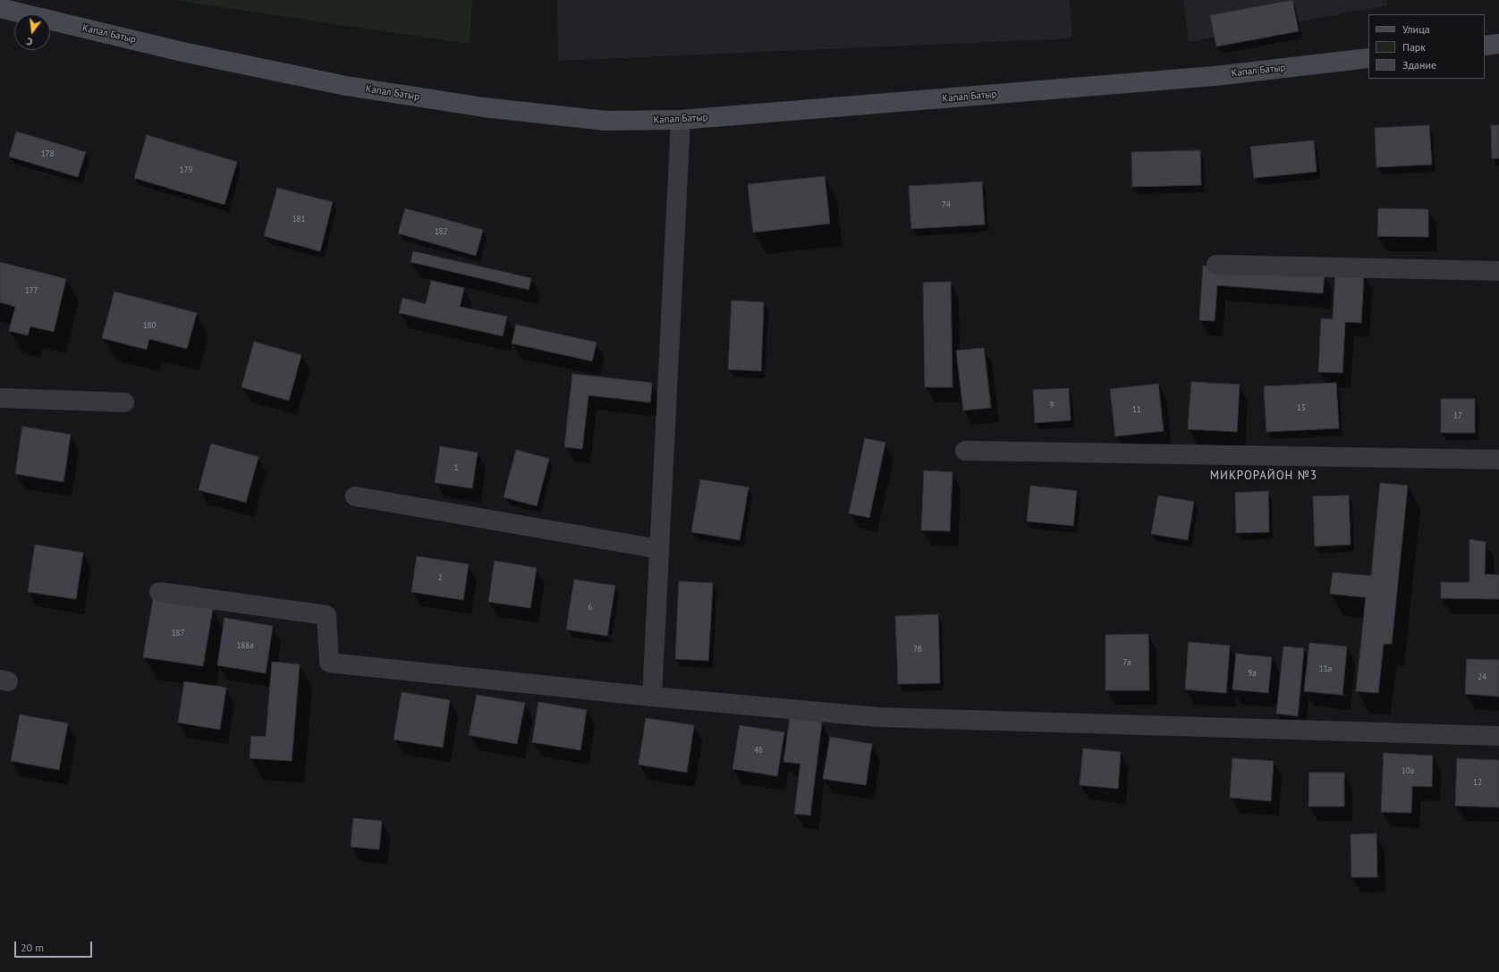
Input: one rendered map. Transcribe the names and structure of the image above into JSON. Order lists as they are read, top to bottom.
{
  "streets": {
    "main road": ["Капал Батыр"]
  },
  "districts": ["МИКРОРАЙОН №3"],
  "house_numbers": [
    "178",
    "179",
    "74",
    "181",
    "182",
    "177",
    "180",
    "9",
    "15",
    "11",
    "17",
    "1",
    "2",
    "6",
    "187",
    "188а",
    "7б",
    "7а",
    "11а",
    "9а",
    "24",
    "4б",
    "10а",
    "12"
  ],
  "legend": ["Улица", "Парк", "Здание"],
  "scale_bar": "20 m",
  "north": "bottom"
}
